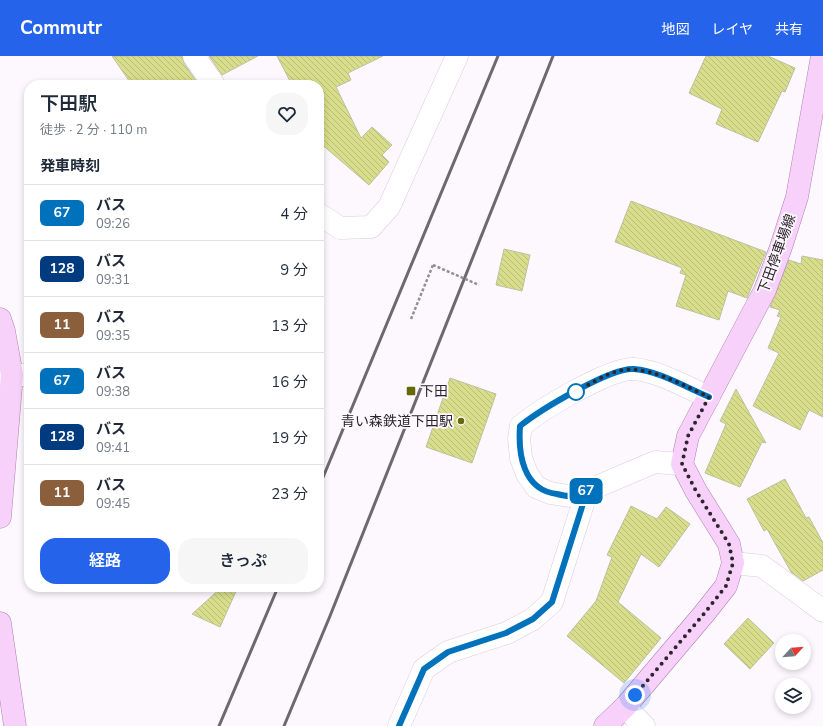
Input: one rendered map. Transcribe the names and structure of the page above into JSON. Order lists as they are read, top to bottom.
{
  "streets": {
    "main road": ["下田停車場線"]
  },
  "places": {
    "transit": ["下田"],
    "other": ["青い森鉄道下田駅"]
  },
  "lines": ["bus line 67"],
  "north": "top right",
  "page": {
    "header": "Commutr",
    "nav": ["地図", "レイヤ", "共有"],
    "on_map": "67",
    "heading": [
      ["下田駅", "徒歩 · 2 分 · 110 m"],
      "発車時刻"
    ],
    "list": [
      {
        "mark": "67",
        "name": "バス",
        "note": "09:26",
        "value": "4 分"
      },
      {
        "mark": "128",
        "name": "バス",
        "note": "09:31",
        "value": "9 分"
      },
      {
        "mark": "11",
        "name": "バス",
        "note": "09:35",
        "value": "13 分"
      },
      {
        "mark": "67",
        "name": "バス",
        "note": "09:38",
        "value": "16 分"
      },
      {
        "mark": "128",
        "name": "バス",
        "note": "09:41",
        "value": "19 分"
      },
      {
        "mark": "11",
        "name": "バス",
        "note": "09:45",
        "value": "23 分"
      }
    ],
    "buttons": ["経路", "きっぷ"]
  }
}
